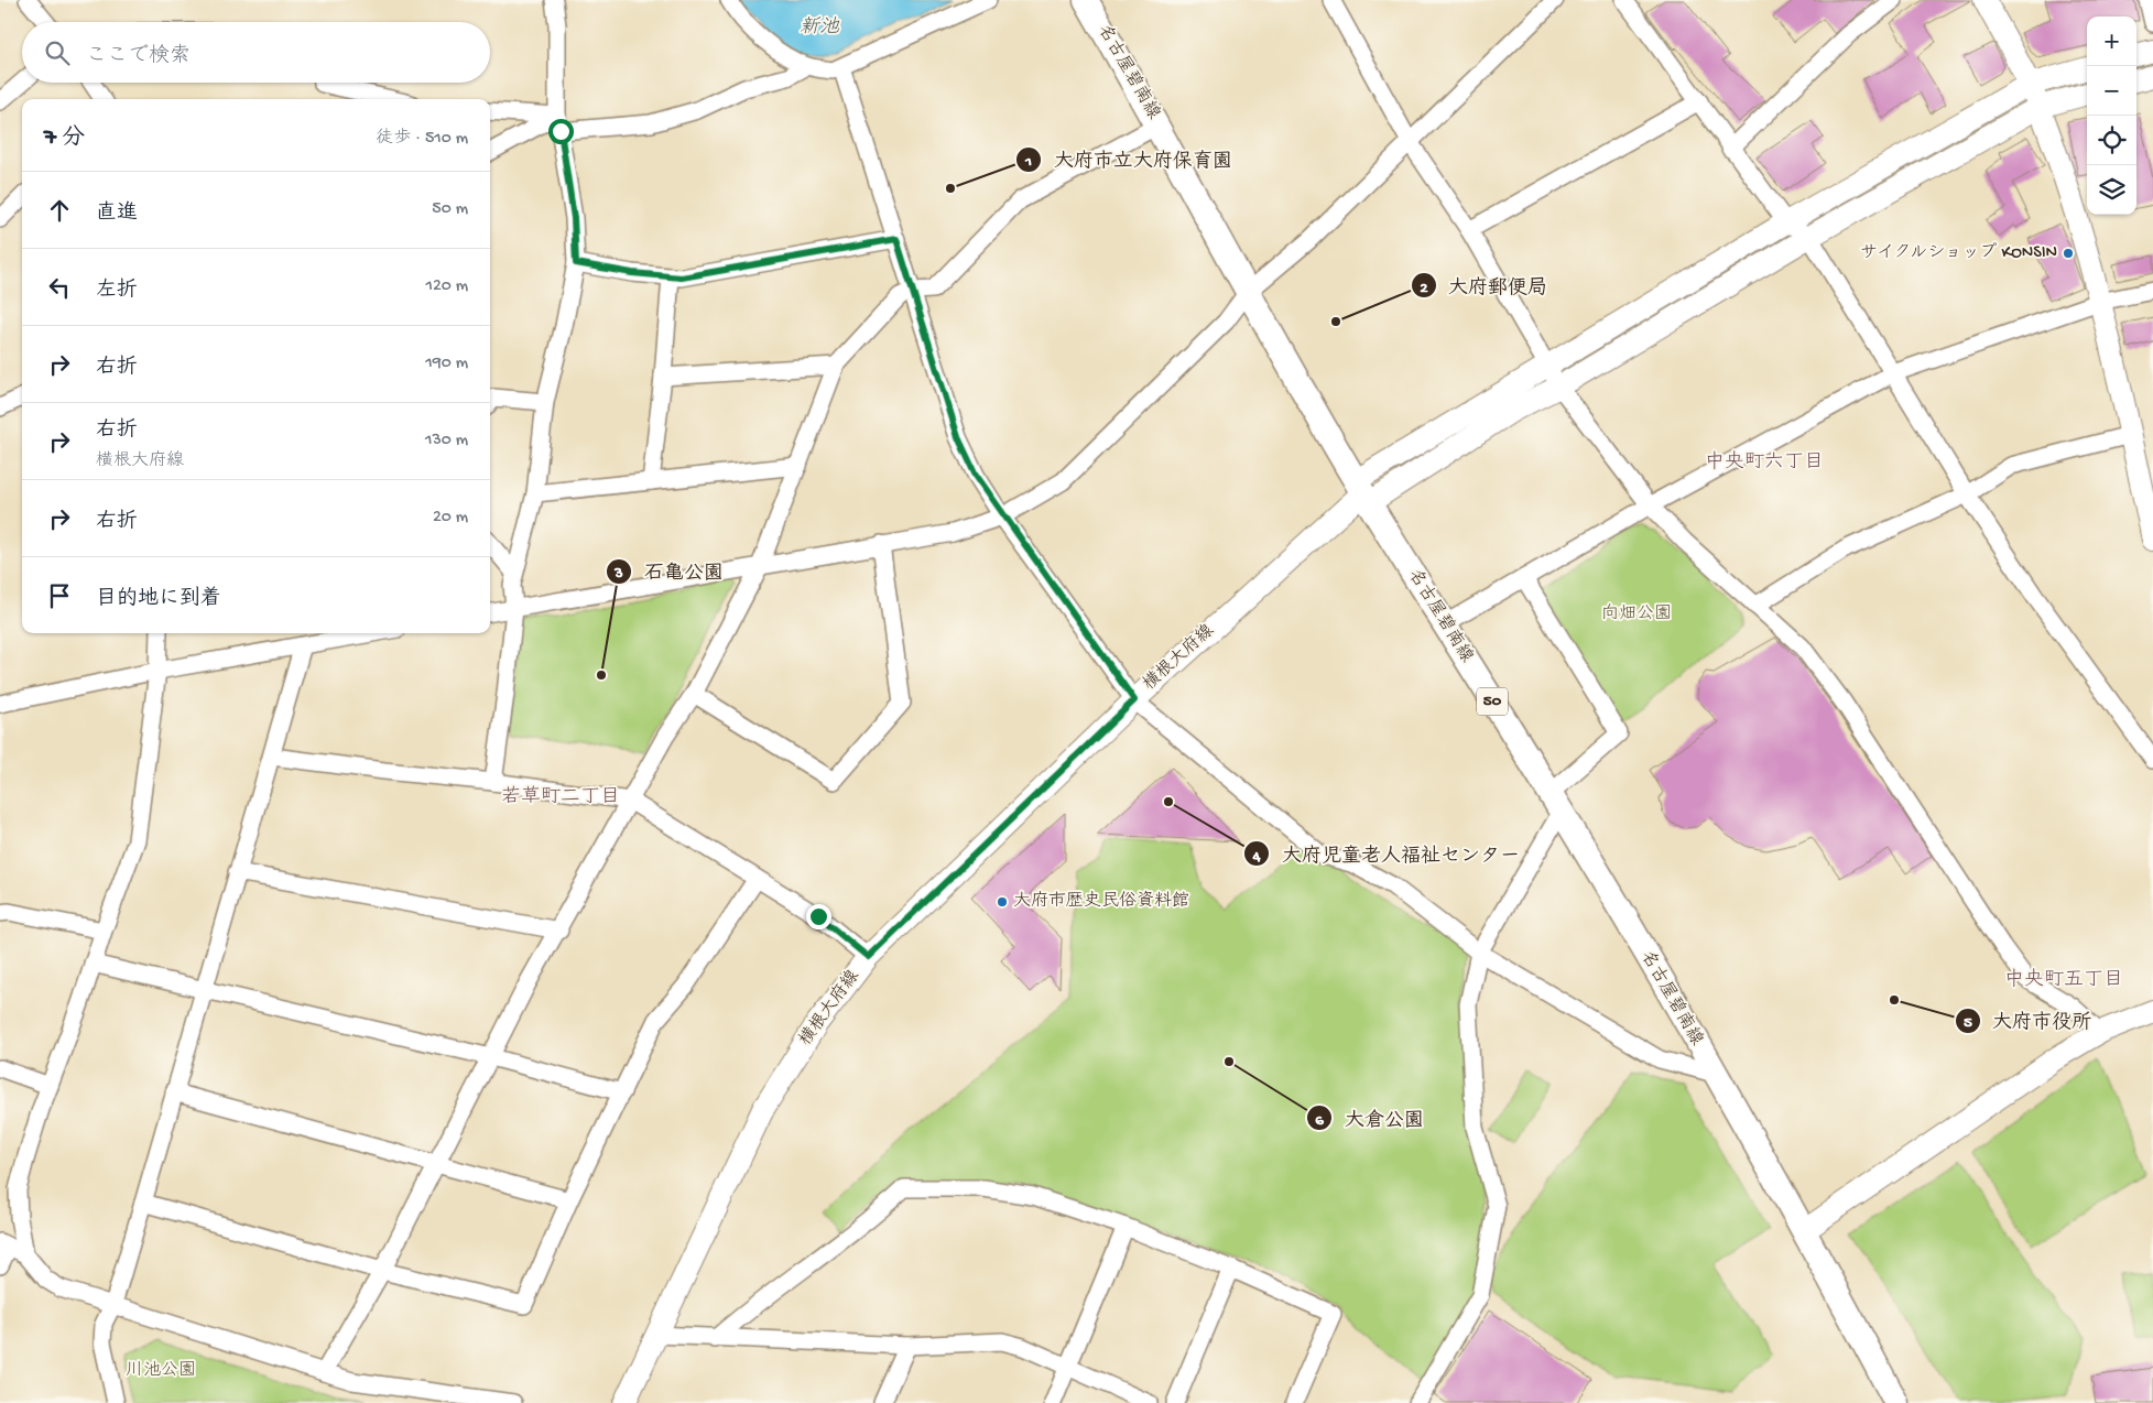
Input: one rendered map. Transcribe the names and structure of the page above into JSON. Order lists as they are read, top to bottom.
{
  "streets": {
    "main road": ["名古屋碧南線", "50"],
    "street": ["横根大府線"]
  },
  "crossings": [
    ["名古屋碧南線", "横根大府線"]
  ],
  "districts": ["中央町六丁目", "若草町二丁目", "中央町五丁目"],
  "water": ["新池"],
  "parks": ["向畑公園", "川池公園"],
  "places": [
    "大府市立大府保育園",
    "サイクルショップ KONSIN",
    "大府郵便局",
    "石亀公園",
    "大府児童老人福祉センター",
    "大府市歴史民俗資料館",
    "大府市役所",
    "大倉公園"
  ],
  "page": {
    "map_buttons": ["+", "−"],
    "search": "ここで検索",
    "heading": ["7 分", "徒歩 · 510 m"],
    "list": [
      ["直進", "50 m"],
      ["左折", "120 m"],
      ["右折", "190 m"],
      ["右折", "横根大府線", "130 m"],
      ["右折", "20 m"],
      "目的地に到着"
    ]
  }
}
